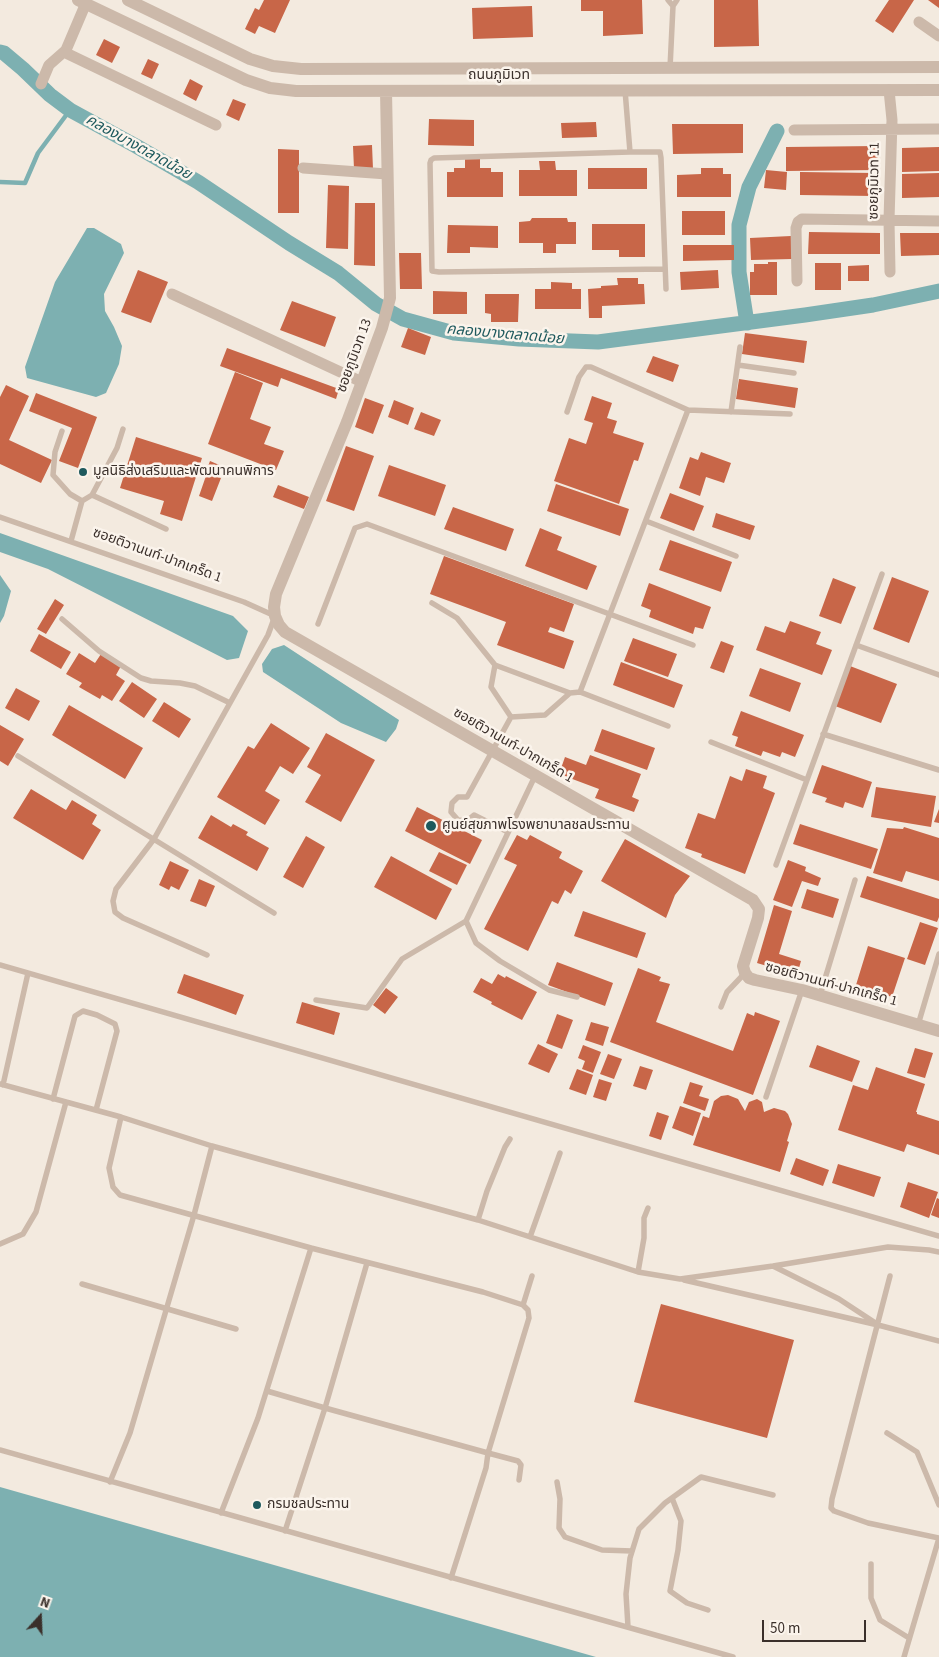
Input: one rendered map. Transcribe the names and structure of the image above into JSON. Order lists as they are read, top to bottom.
{
  "streets": {
    "street": [
      "ถนนภูมิเวท",
      "ซอยภูมิเวท 11",
      "ซอยภูมิเวท 13",
      "ซอยติวานนท์-ปากเกร็ด 1"
    ]
  },
  "crossings": [
    ["ถนนภูมิเวท", "ซอยภูมิเวท 11"],
    ["ถนนภูมิเวท", "ซอยภูมิเวท 13"],
    ["ซอยภูมิเวท 13", "ซอยติวานนท์-ปากเกร็ด 1"]
  ],
  "water": ["คลองบางตลาดน้อย"],
  "places": ["มูลนิธิส่งเสริมและพัฒนาคนพิการ", "ศูนย์สุขภาพโรงพยาบาลชลประทาน", "กรมชลประทาน"],
  "scale_bar": "50 m",
  "north": "top"
}
